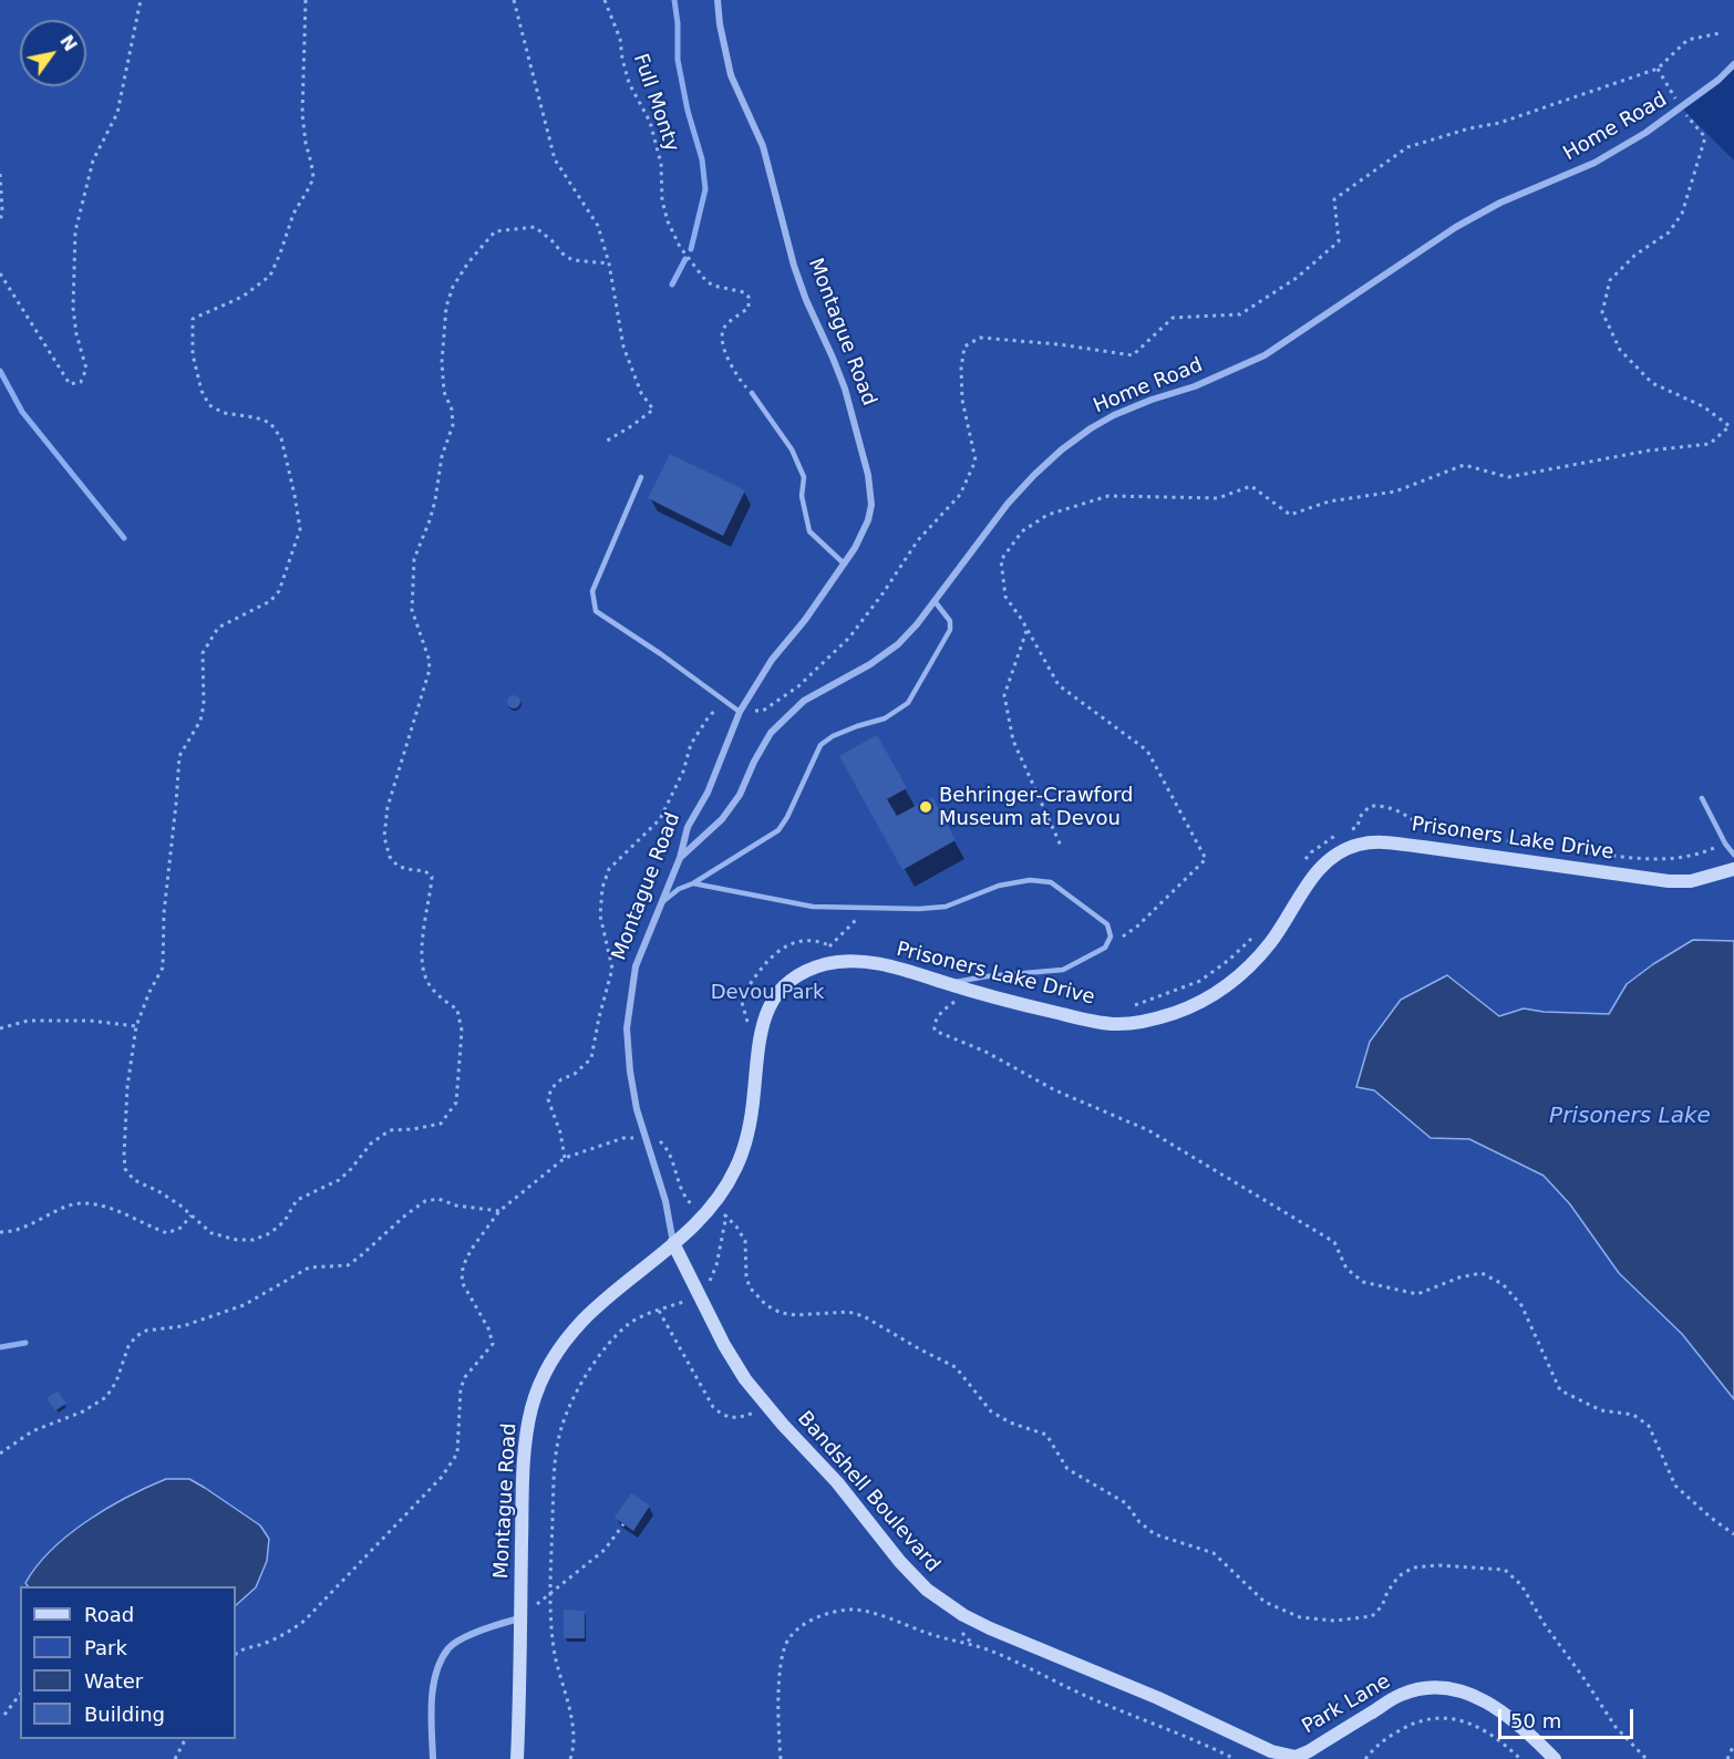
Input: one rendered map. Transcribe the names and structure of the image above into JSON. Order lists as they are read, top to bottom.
{
  "streets": {
    "street": [
      "Home Road",
      "Montague Road",
      "Prisoners Lake Drive",
      "Bandshell Boulevard",
      "Park Lane"
    ],
    "path": ["Full Monty"]
  },
  "crossings": [
    ["Home Road", "Montague Road"],
    ["Montague Road", "Prisoners Lake Drive"],
    ["Montague Road", "Bandshell Boulevard"],
    ["Prisoners Lake Drive", "Bandshell Boulevard"],
    ["Bandshell Boulevard", "Park Lane"]
  ],
  "water": ["Prisoners Lake"],
  "parks": ["Devou Park"],
  "places": ["Behringer-Crawford Museum at Devou"],
  "legend": [
    "Road",
    "Park",
    "Water",
    "Building"
  ],
  "scale_bar": "50 m",
  "north": "top right"
}
